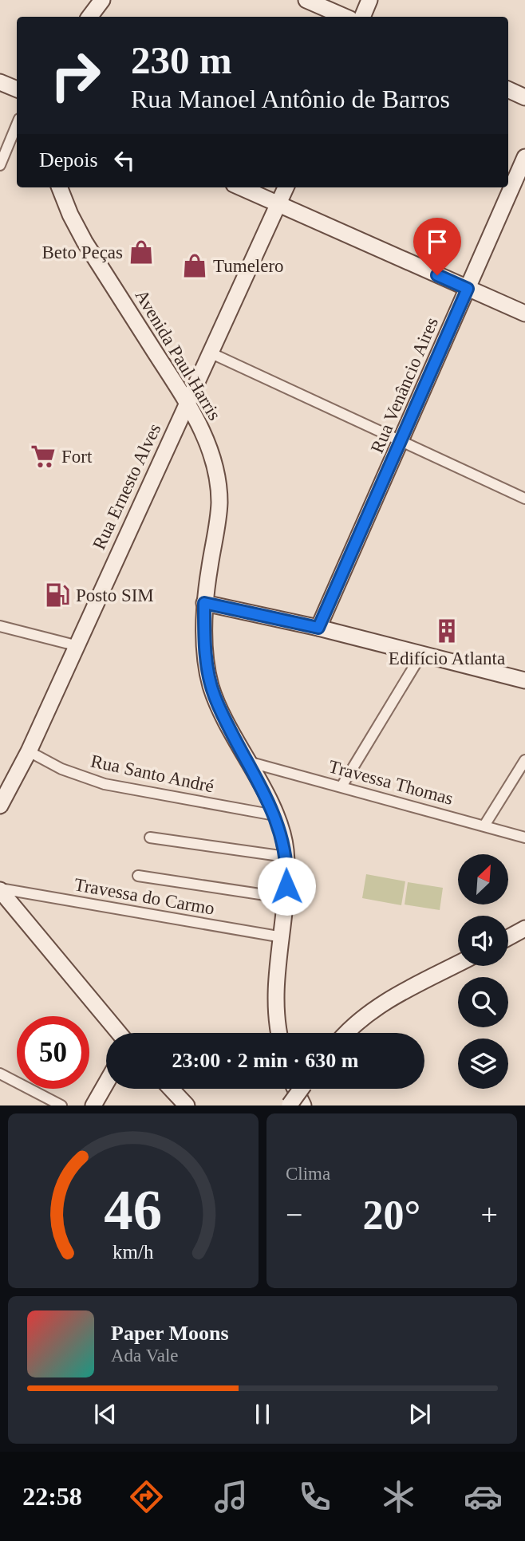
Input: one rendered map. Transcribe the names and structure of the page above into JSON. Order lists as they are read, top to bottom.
{
  "streets": {
    "main road": ["Avenida Paul Harris", "Rua Venâncio Aires", "Rua Ernesto Alves"],
    "street": ["Rua Santo André", "Travessa Thomas", "Travessa do Carmo"]
  },
  "crossings": [
    ["Avenida Paul Harris", "Rua Ernesto Alves"],
    ["Avenida Paul Harris", "Rua Santo André"],
    ["Avenida Paul Harris", "Travessa Thomas"],
    ["Avenida Paul Harris", "Travessa do Carmo"],
    ["Rua Ernesto Alves", "Rua Santo André"]
  ],
  "places": {
    "shop": ["Beto Peças", "Tumelero"],
    "supermarket": ["Fort"],
    "fuel station": ["Posto SIM"],
    "building": ["Edifício Atlanta"]
  },
  "north": "top right",
  "page": {
    "turn": ["230 m", "Rua Manoel Antônio de Barros"],
    "then": "Depois",
    "limit": "50",
    "trip": "23:00 · 2 min · 630 m",
    "tile": "Clima",
    "heat": ["−", "20°", "+"],
    "song": ["Paper Moons", "Ada Vale"],
    "tabs": "22:58",
    "gauge": ["46", "km/h"]
  }
}
